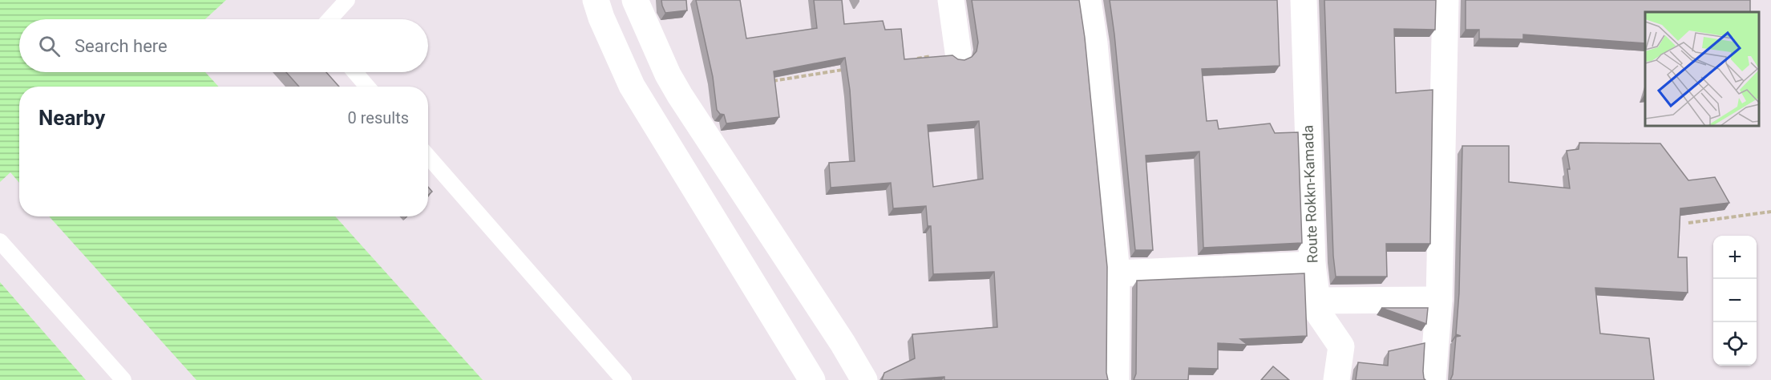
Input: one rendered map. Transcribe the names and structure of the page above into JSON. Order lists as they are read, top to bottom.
{
  "streets": {
    "street": ["Route Rokkn-Kamada"]
  },
  "page": {
    "search": "Search here",
    "heading": ["Nearby", "0 results"],
    "map_buttons": ["+", "−"]
  }
}
